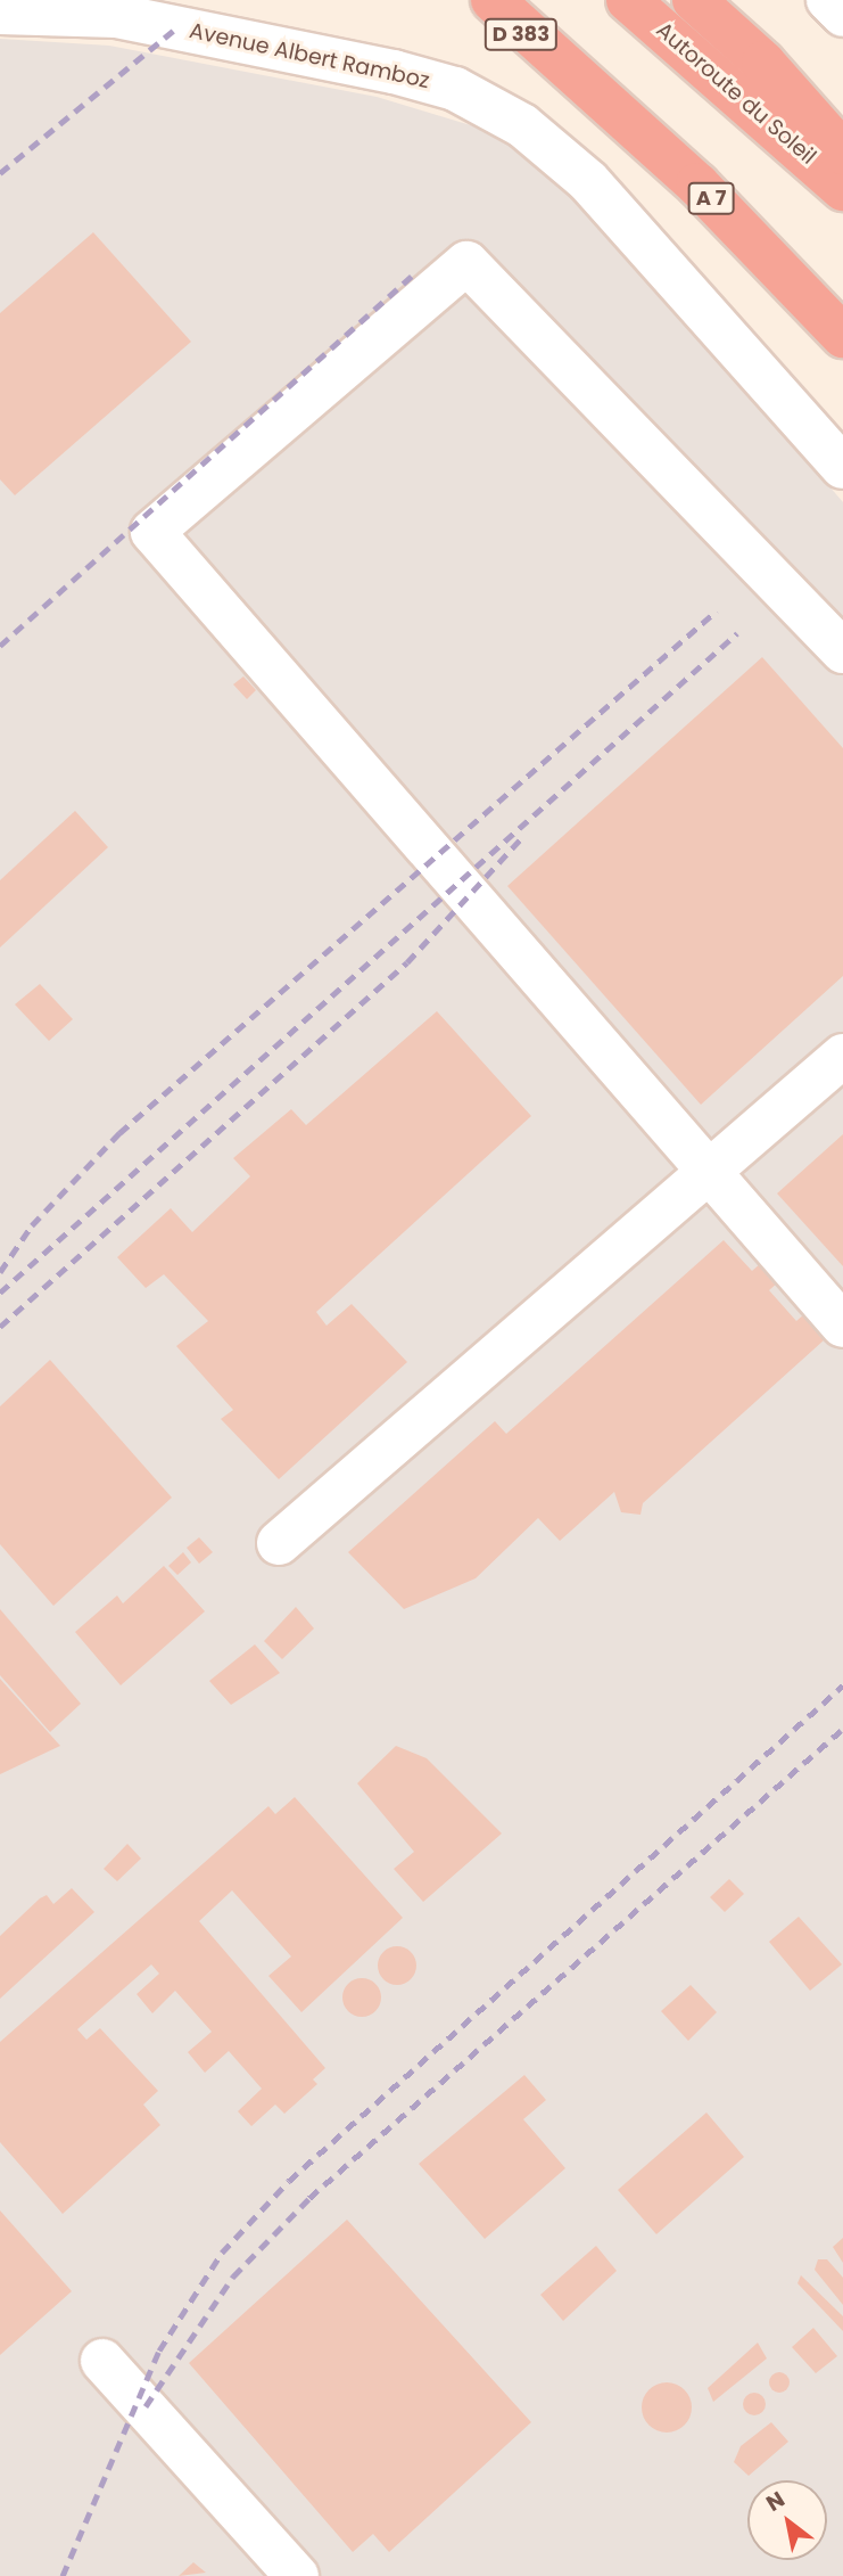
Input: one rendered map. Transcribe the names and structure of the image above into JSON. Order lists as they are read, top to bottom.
{
  "streets": {
    "highway": ["D 383", "Autoroute du Soleil", "A 7"],
    "street": ["Avenue Albert Ramboz"]
  },
  "crossings": [
    ["D 383", "A 7"]
  ],
  "north": "top left"
}
